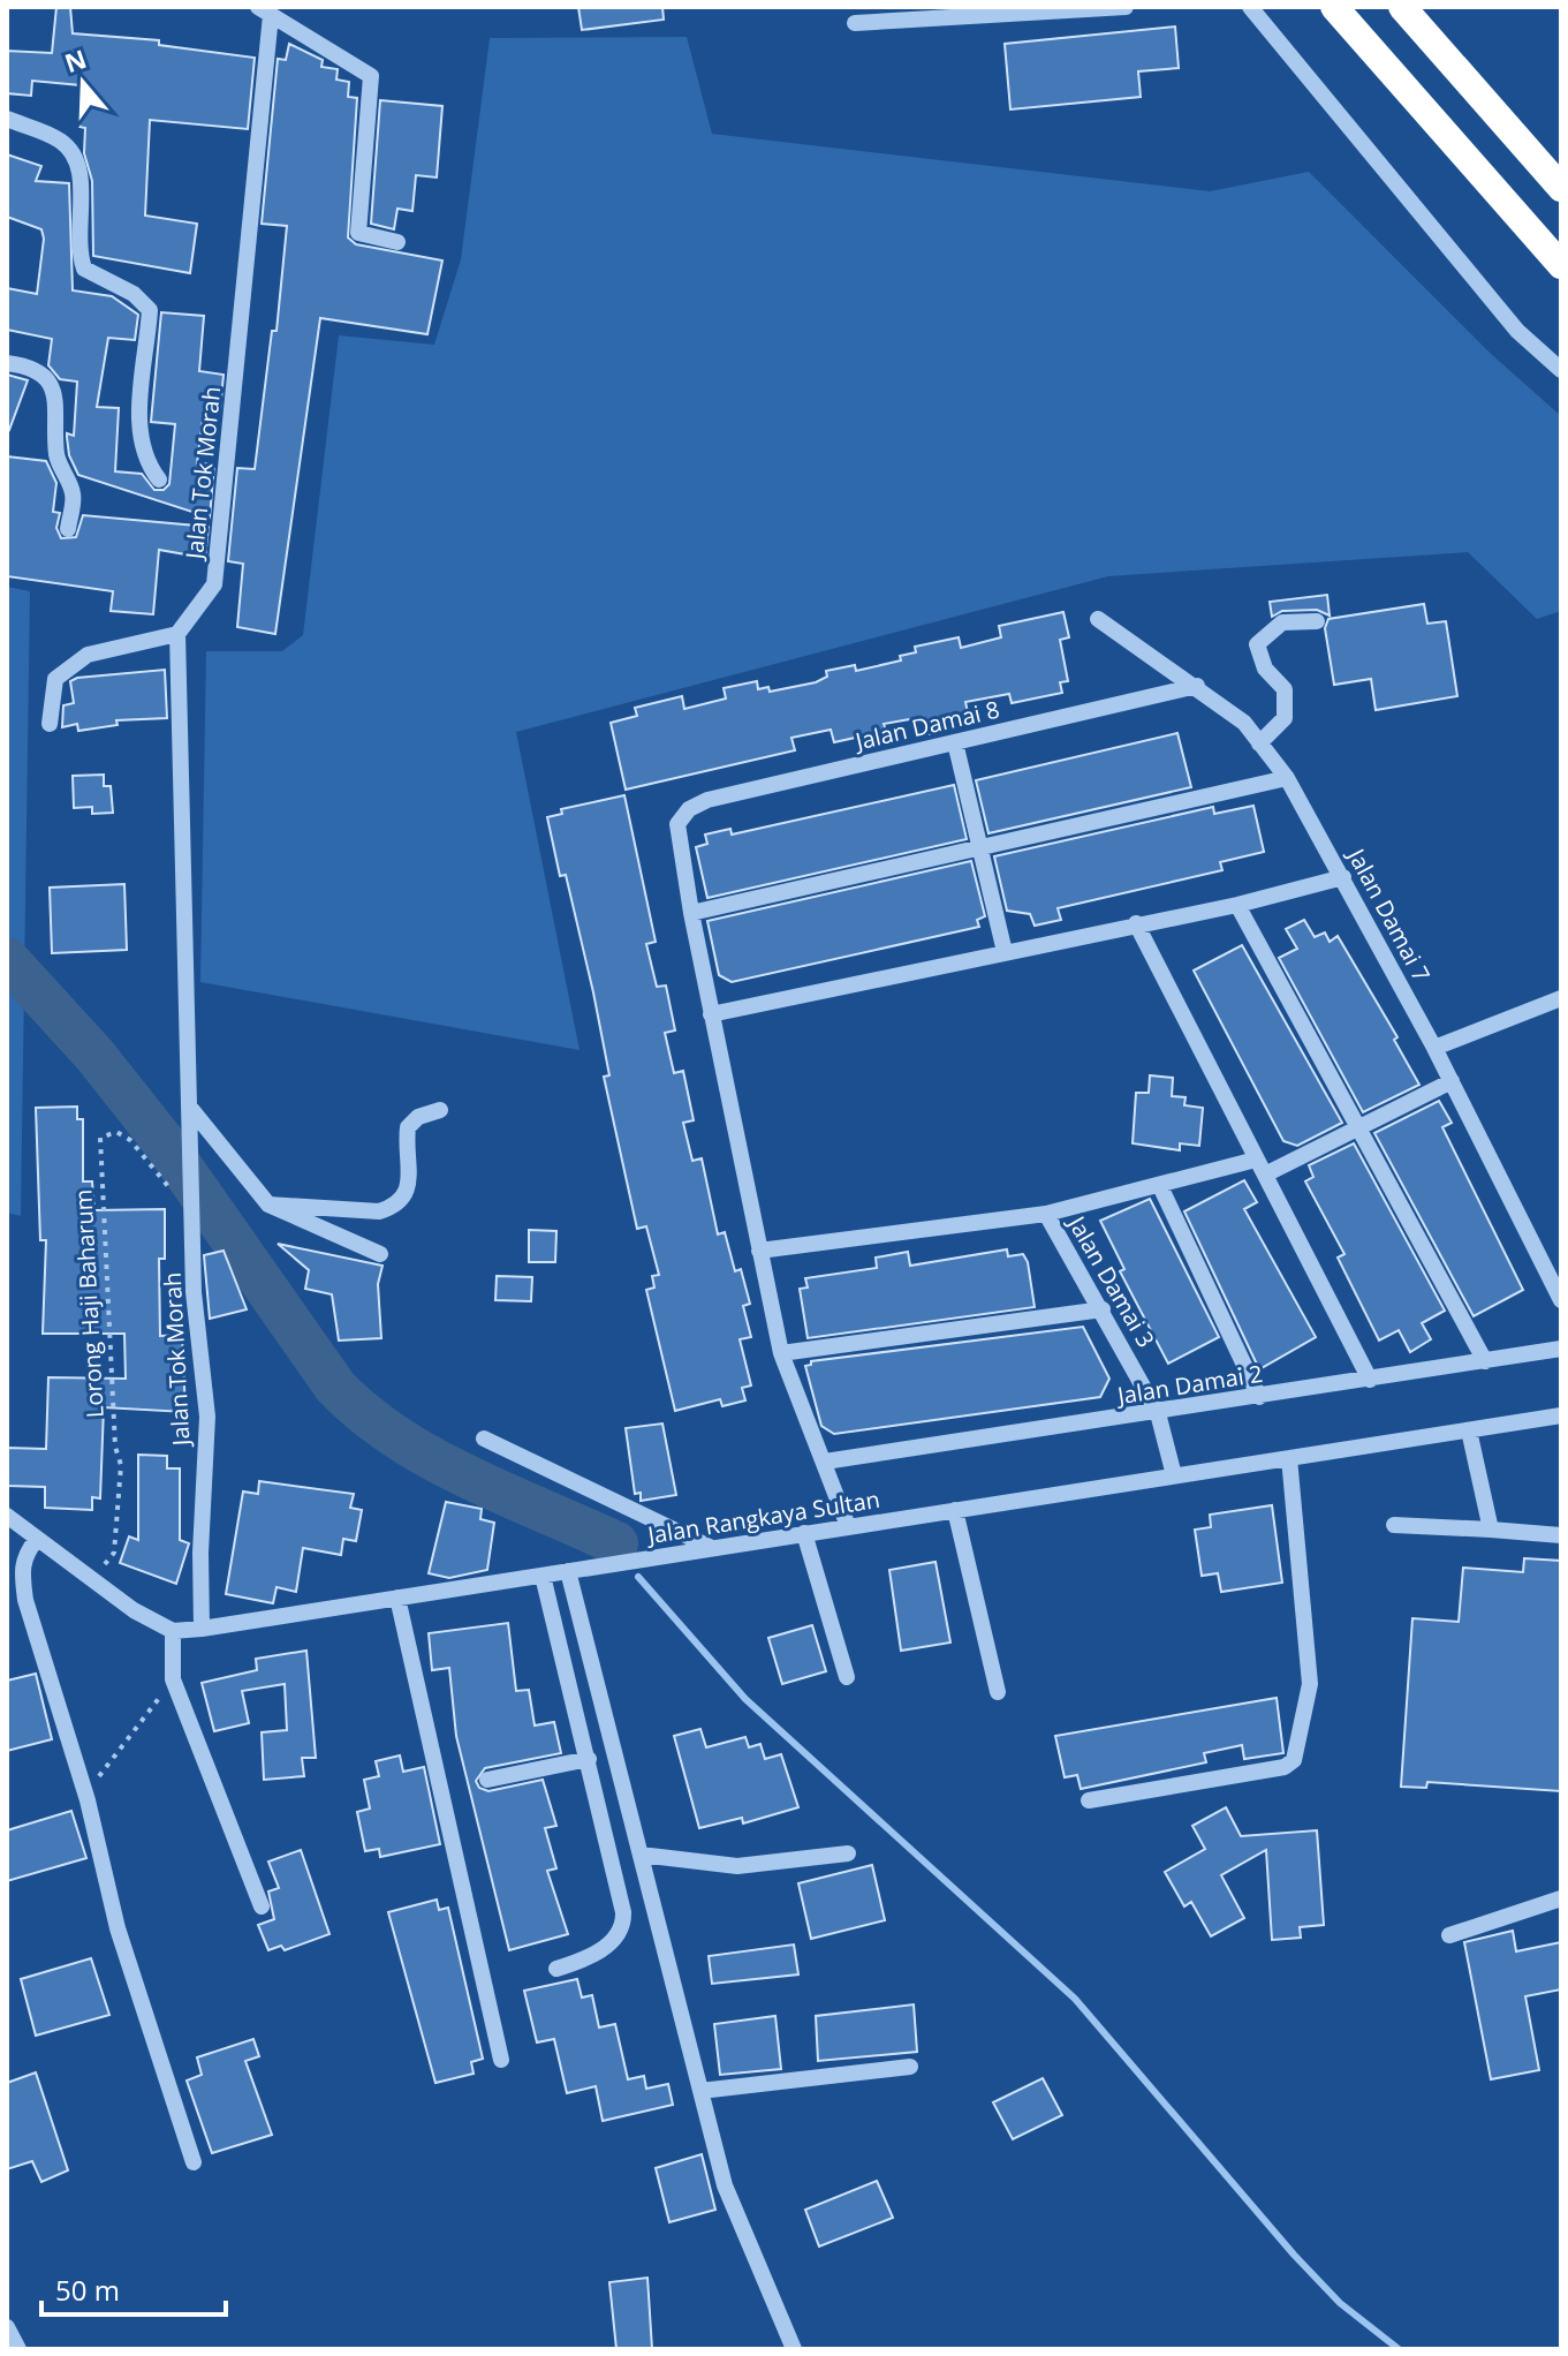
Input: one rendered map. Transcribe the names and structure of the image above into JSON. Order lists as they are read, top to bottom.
{
  "streets": {
    "street": [
      "Jalan Tok Morah",
      "Jalan Damai 8",
      "Jalan Damai 7",
      "Jalan Damai 3",
      "Jalan Damai 2",
      "Jalan Rangkaya Sultan"
    ],
    "path": ["Lorong Haji Baharum"]
  },
  "crossings": [
    ["Jalan Tok Morah", "Lorong Haji Baharum"],
    ["Jalan Tok Morah", "Jalan Rangkaya Sultan"],
    ["Jalan Damai 8", "Jalan Damai 7"],
    ["Jalan Damai 3", "Jalan Damai 2"],
    ["Jalan Damai 3", "Jalan Rangkaya Sultan"]
  ],
  "scale_bar": "50 m",
  "north": "top"
}
